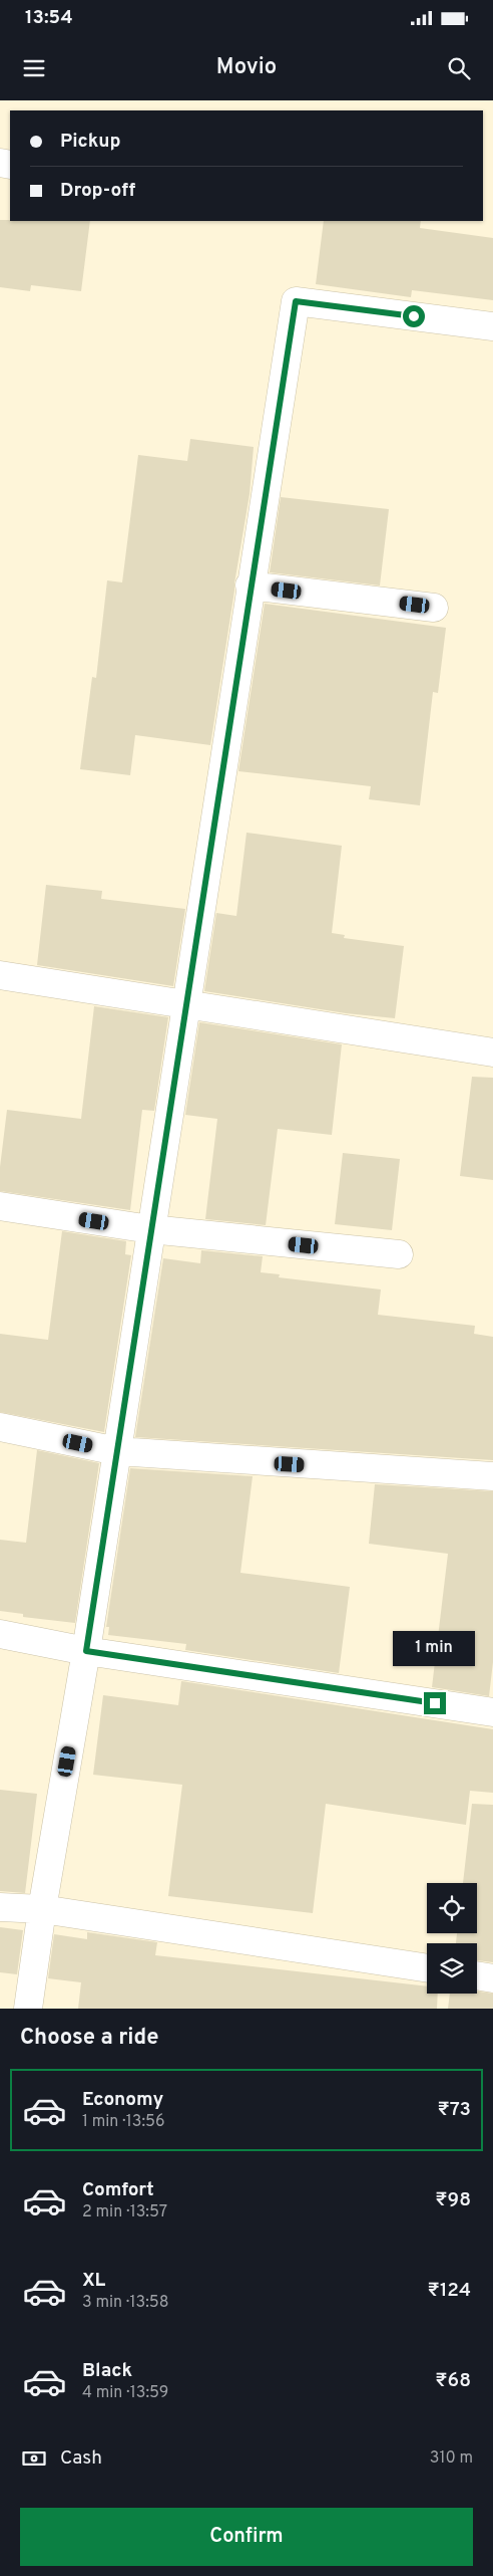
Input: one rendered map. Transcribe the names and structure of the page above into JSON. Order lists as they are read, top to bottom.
{
  "page": {
    "status": "13:54",
    "header": "Movio",
    "banner": ["Pickup", "Drop-off"],
    "bubble": "1 min",
    "heading": "Choose a ride",
    "list": [
      {
        "name": "Economy",
        "note": "1 min · 13:56",
        "value": "₹73"
      },
      {
        "name": "Comfort",
        "note": "2 min · 13:57",
        "value": "₹98"
      },
      {
        "name": "XL",
        "note": "3 min · 13:58",
        "value": "₹124"
      },
      {
        "name": "Black",
        "note": "4 min · 13:59",
        "value": "₹68"
      }
    ],
    "pay": ["Cash", "310 m"],
    "buttons": "Confirm"
  }
}
